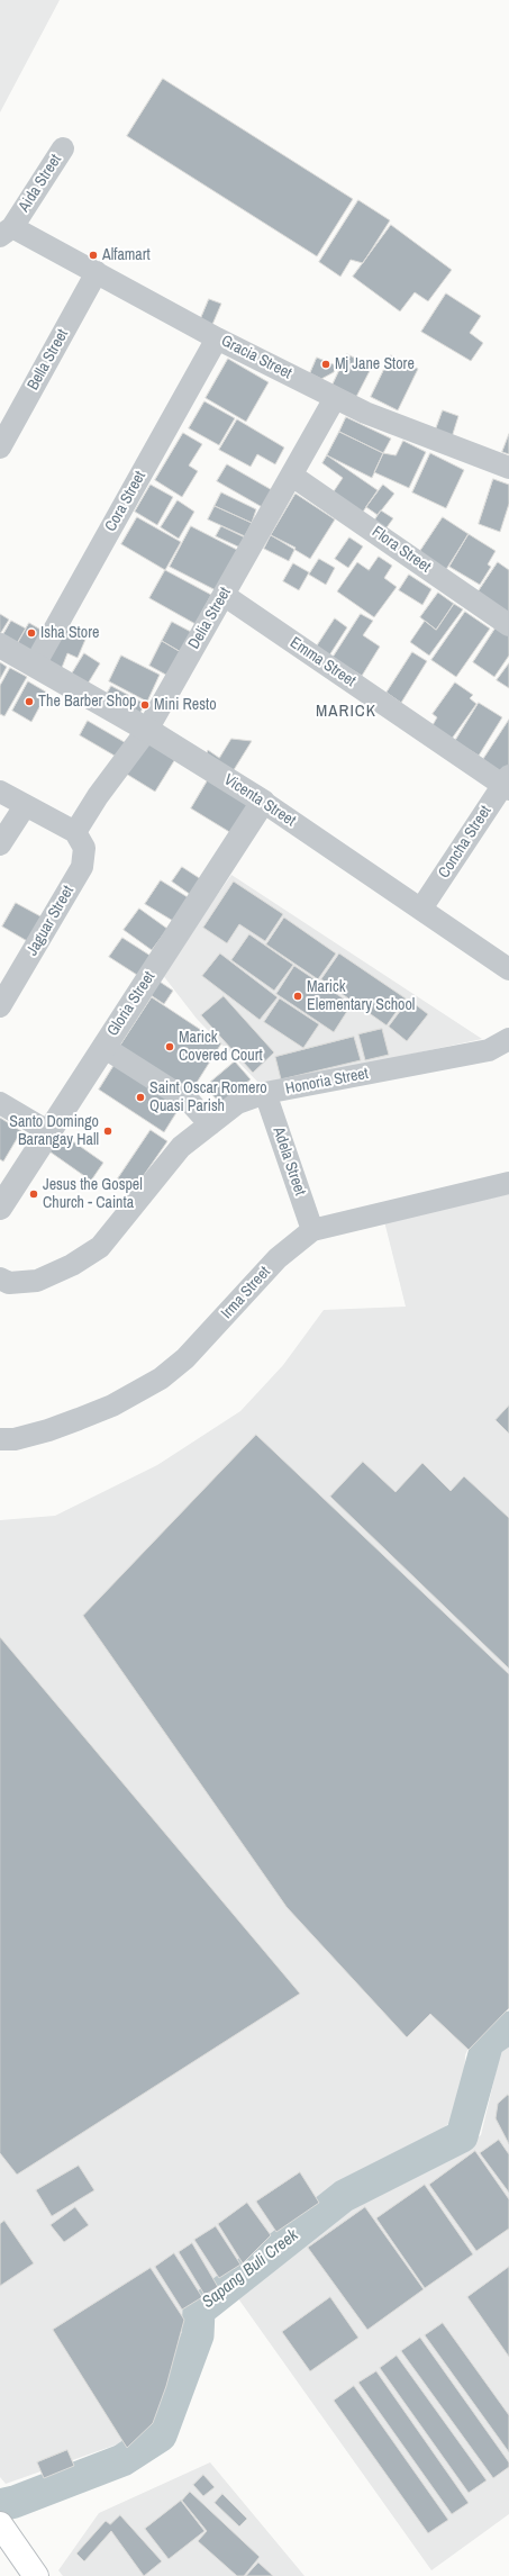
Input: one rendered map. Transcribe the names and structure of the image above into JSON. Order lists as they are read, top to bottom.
{
  "streets": {
    "street": [
      "Aida Street",
      "Gracia Street",
      "Bella Street",
      "Cora Street",
      "Flora Street",
      "Delia Street",
      "Emma Street",
      "Vicenta Street",
      "Concha Street",
      "Jaguar Street",
      "Gloria Street",
      "Honoria Street",
      "Adela Street",
      "Irma Street"
    ]
  },
  "crossings": [
    ["Aida Street", "Gracia Street"],
    ["Gracia Street", "Bella Street"],
    ["Gracia Street", "Cora Street"],
    ["Gracia Street", "Delia Street"],
    ["Cora Street", "Vicenta Street"],
    ["Flora Street", "Delia Street"],
    ["Delia Street", "Emma Street"],
    ["Delia Street", "Vicenta Street"],
    ["Delia Street", "Jaguar Street"],
    ["Emma Street", "Concha Street"],
    ["Vicenta Street", "Concha Street"],
    ["Vicenta Street", "Gloria Street"],
    ["Honoria Street", "Adela Street"],
    ["Adela Street", "Irma Street"]
  ],
  "districts": ["MARICK"],
  "water": ["Sapang Buli Creek"],
  "places": [
    "Alfamart",
    "Mj Jane Store",
    "Isha Store",
    "The Barber Shop",
    "Mini Resto",
    "Marick Elementary School",
    "Marick Covered Court",
    "Saint Oscar Romero Quasi Parish",
    "Santo Domingo Barangay Hall",
    "Jesus the Gospel Church - Cainta"
  ]
}
